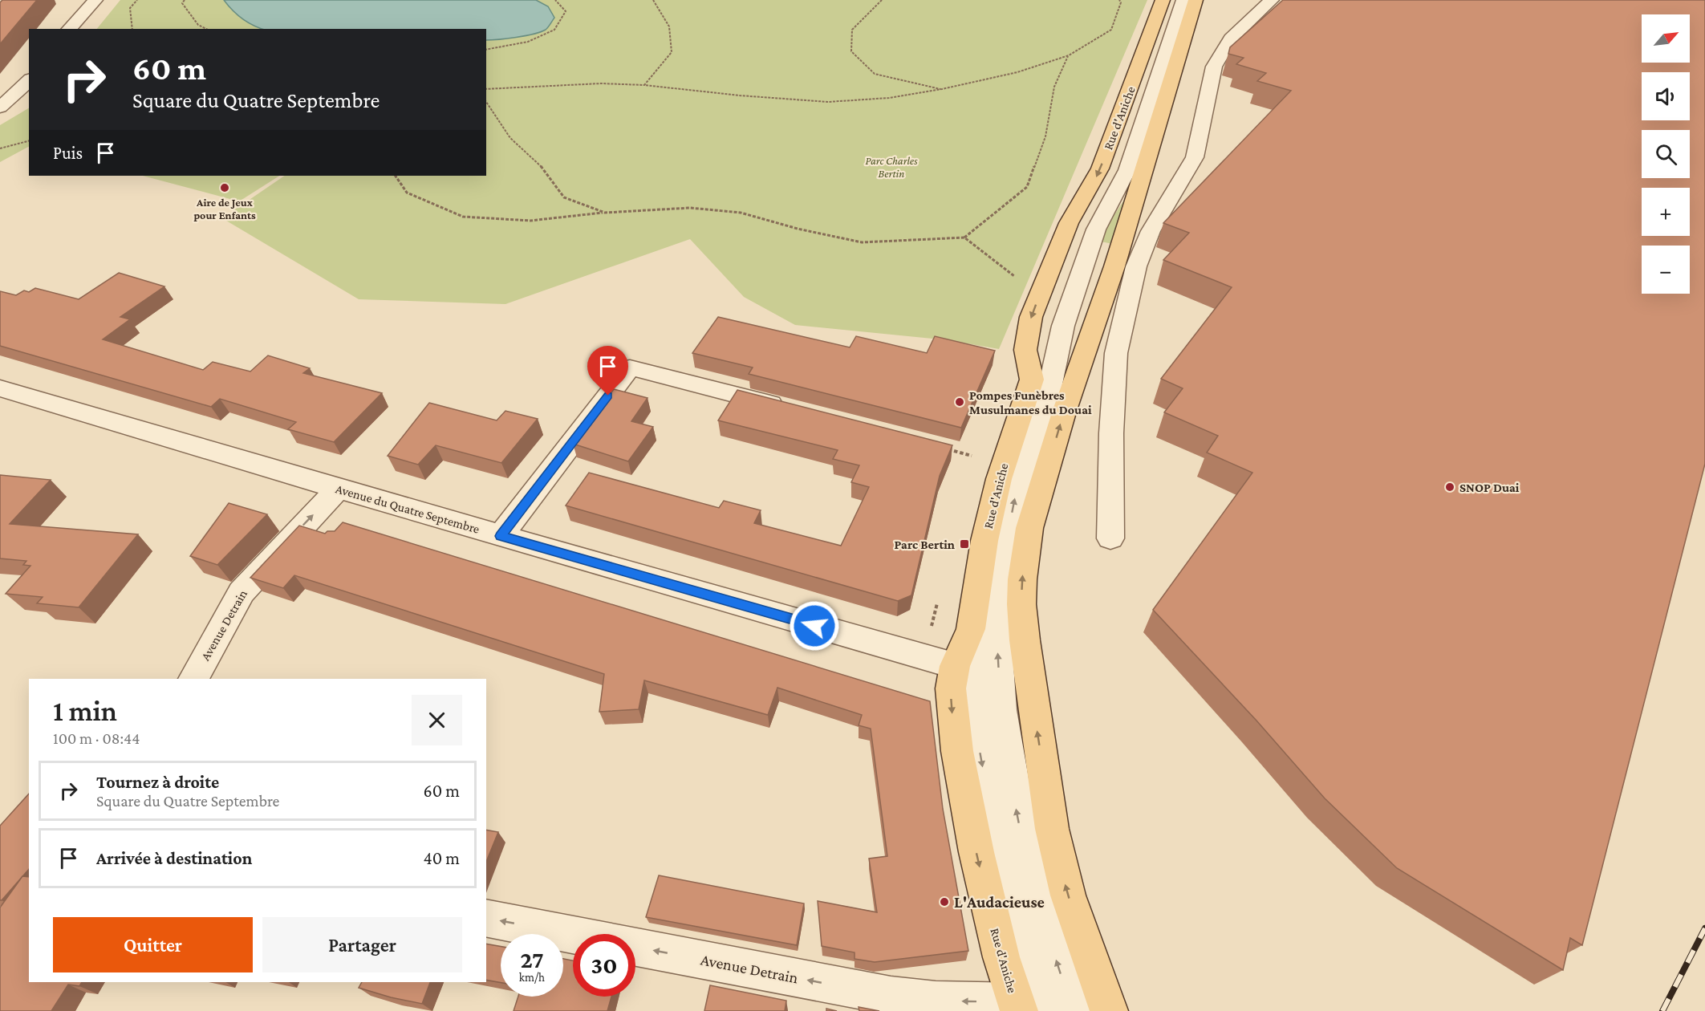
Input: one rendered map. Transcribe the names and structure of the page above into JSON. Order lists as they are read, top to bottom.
{
  "streets": {
    "main road": ["Rue d'Aniche"],
    "street": ["Avenue du Quatre Septembre", "Avenue Detrain"]
  },
  "crossings": [
    ["Rue d'Aniche", "Avenue du Quatre Septembre"],
    ["Rue d'Aniche", "Avenue Detrain"],
    ["Avenue du Quatre Septembre", "Avenue Detrain"]
  ],
  "parks": ["Parc Charles Bertin"],
  "places": {
    "other": [
      "Aire de Jeux pour Enfants",
      "Pompes Funèbres Musulmanes du Douai",
      "SNOP Duai",
      "L'Audacieuse"
    ],
    "transit": ["Parc Bertin"]
  },
  "north": "top right",
  "page": {
    "map_buttons": ["+", "−"],
    "turn": ["60 m", "Square du Quatre Septembre"],
    "then": "Puis",
    "heading": ["1 min", "100 m · 08:44"],
    "list": [
      {
        "name": "Tournez à droite",
        "note": "Square du Quatre Septembre",
        "value": "60 m"
      },
      {
        "name": "Arrivée à destination",
        "value": "40 m"
      }
    ],
    "buttons": ["Quitter", "Partager"],
    "speed": "27 km/h",
    "limit": "30"
  }
}
